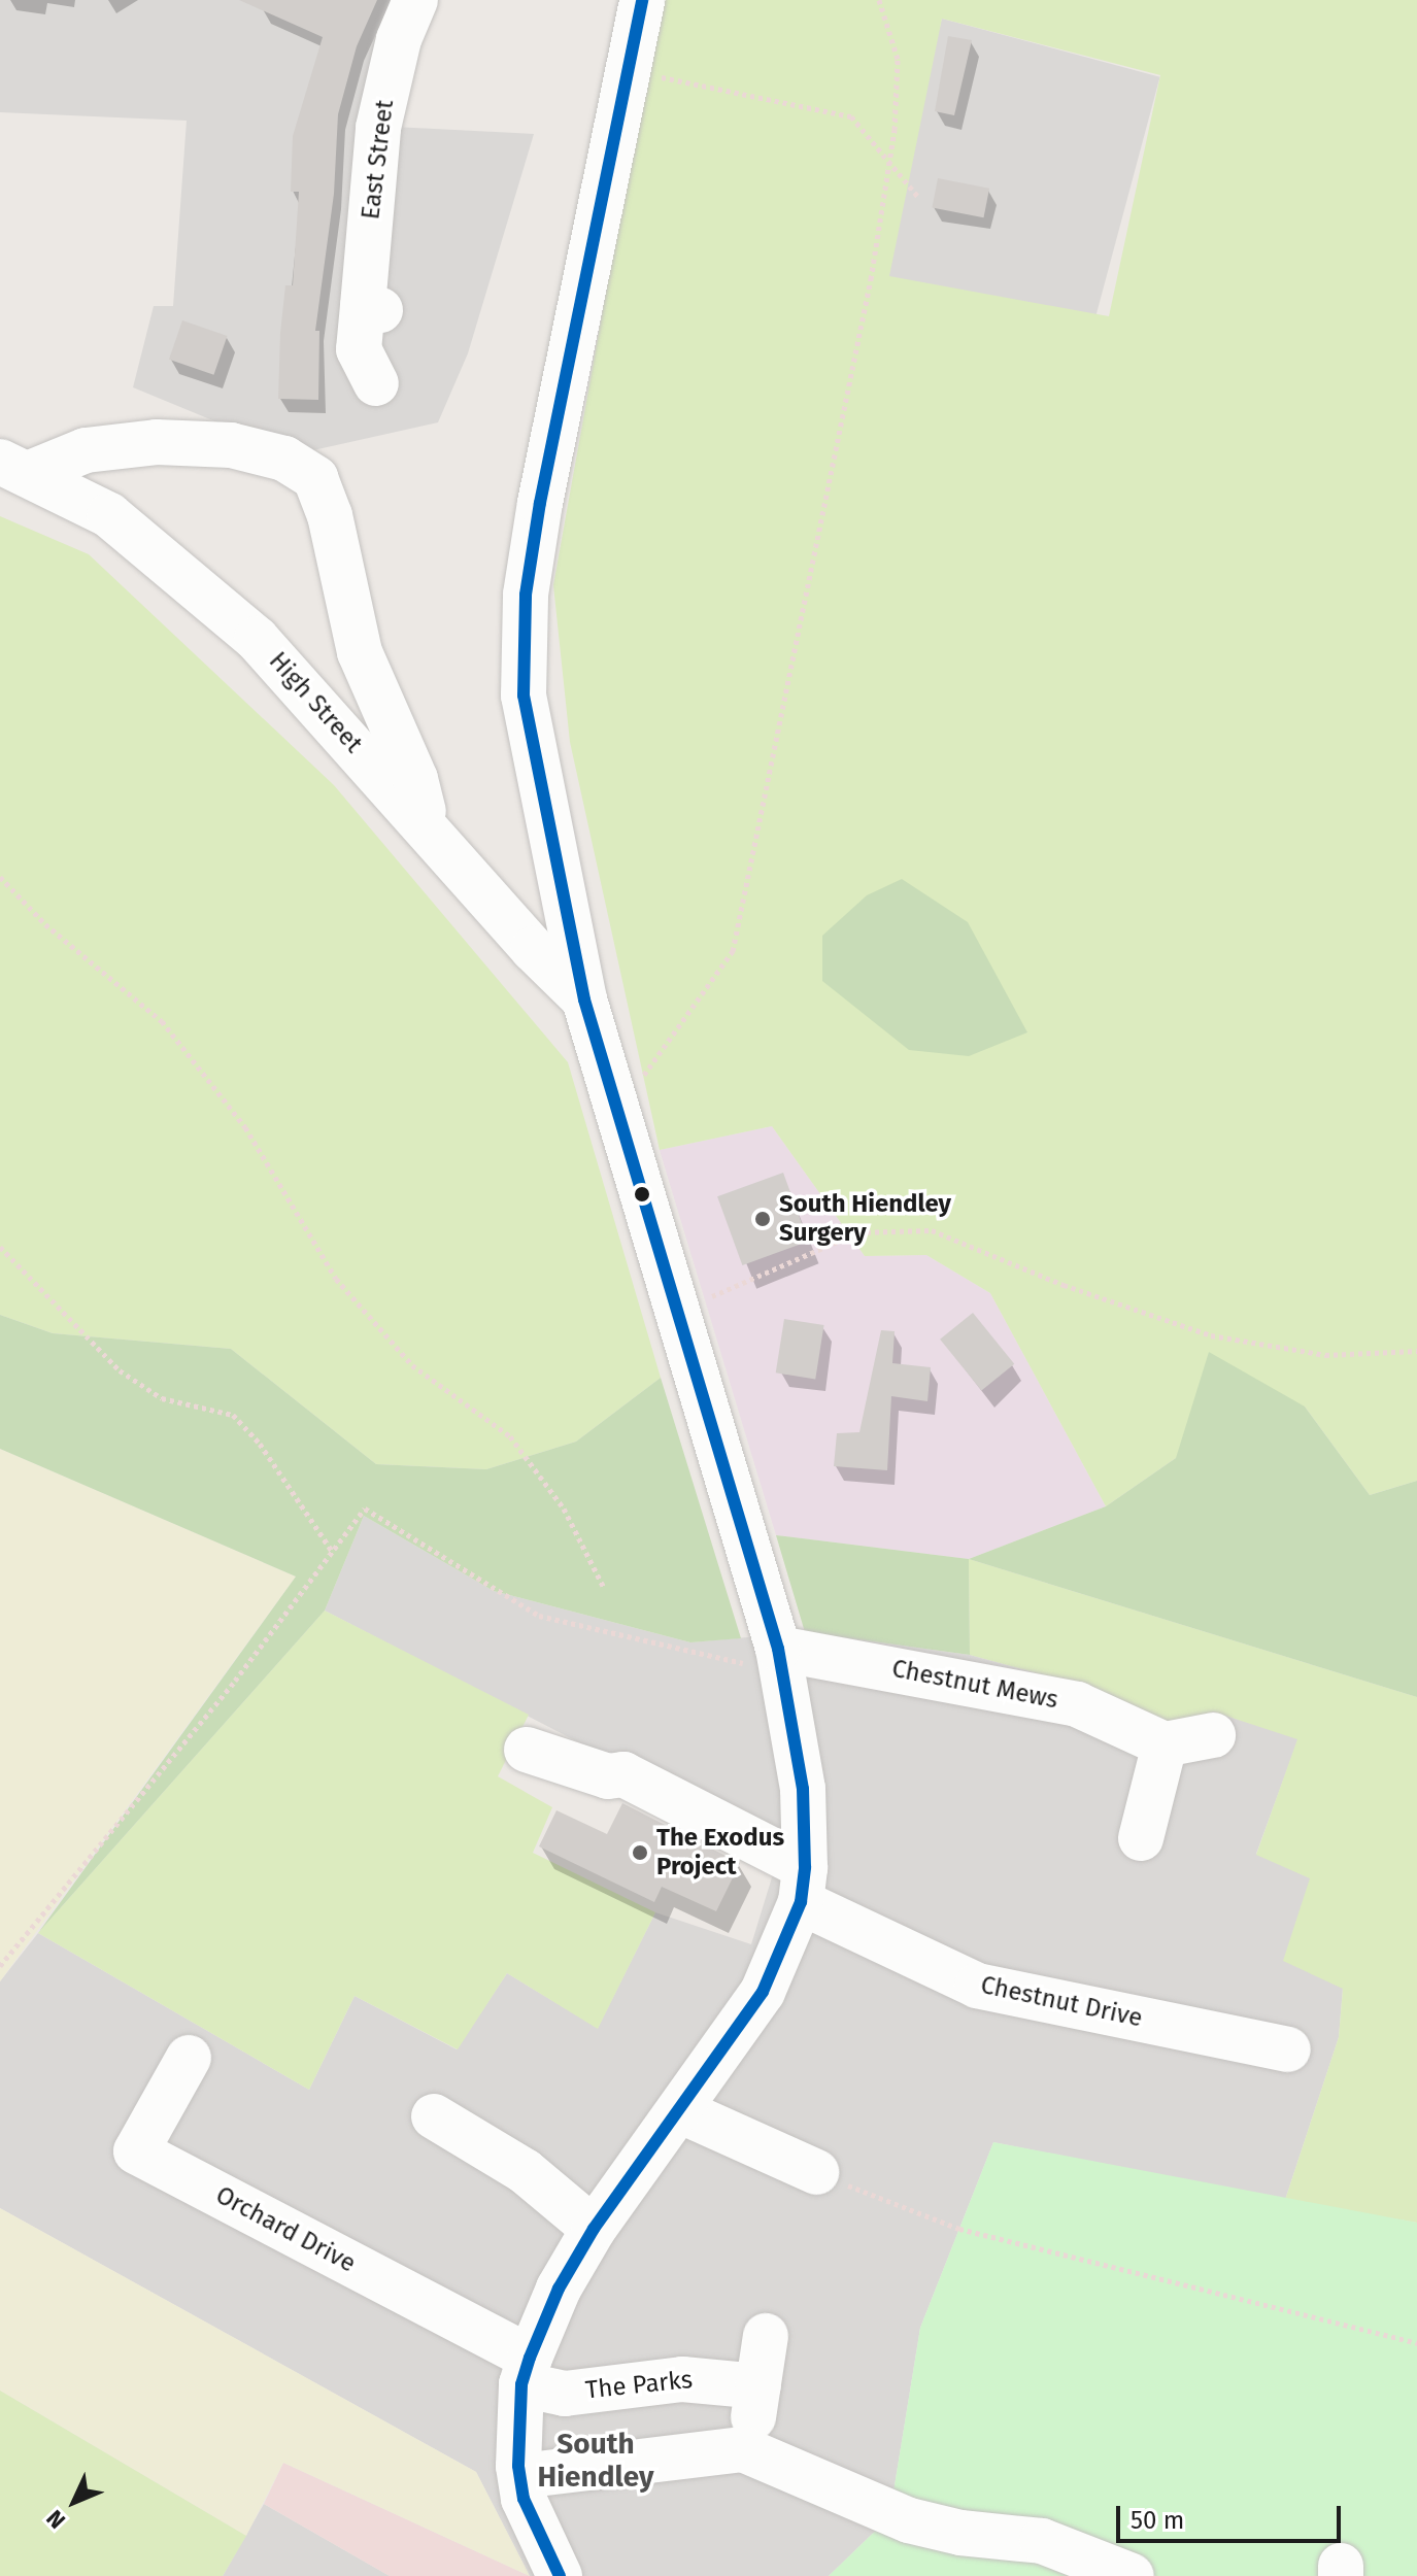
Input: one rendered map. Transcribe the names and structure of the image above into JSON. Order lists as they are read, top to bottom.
{
  "streets": {
    "street": [
      "East Street",
      "High Street",
      "Chestnut Mews",
      "Chestnut Drive",
      "Orchard Drive",
      "The Parks"
    ]
  },
  "crossings": [
    ["Orchard Drive", "The Parks"]
  ],
  "districts": ["South Hiendley"],
  "places": ["South Hiendley Surgery", "The Exodus Project"],
  "scale_bar": "50 m",
  "north": "bottom left"
}
